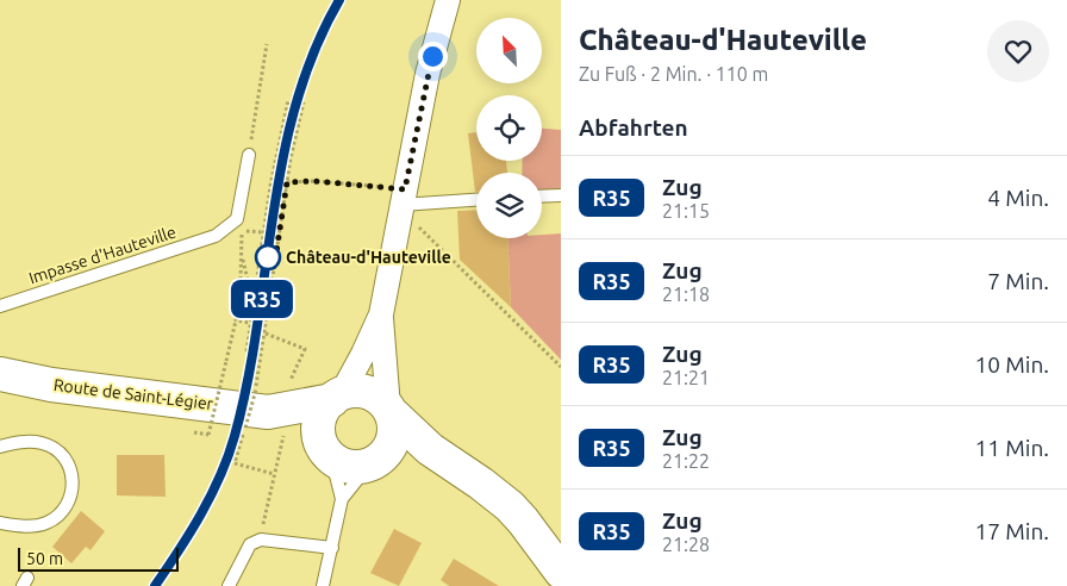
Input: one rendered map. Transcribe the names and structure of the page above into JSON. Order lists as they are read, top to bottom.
{
  "streets": {
    "main road": ["Route de Saint-Légier"],
    "lane": ["Impasse d'Hauteville"]
  },
  "places": ["Château-d'Hauteville"],
  "scale_bar": "50 m",
  "north": "top left",
  "page": {
    "on_map": "R35",
    "heading": [
      ["Château-d'Hauteville", "Zu Fuß · 2 Min. · 110 m"],
      "Abfahrten"
    ],
    "list": [
      {
        "mark": "R35",
        "name": "Zug",
        "note": "21:15",
        "value": "4 Min."
      },
      {
        "mark": "R35",
        "name": "Zug",
        "note": "21:18",
        "value": "7 Min."
      },
      {
        "mark": "R35",
        "name": "Zug",
        "note": "21:21",
        "value": "10 Min."
      },
      {
        "mark": "R35",
        "name": "Zug",
        "note": "21:22",
        "value": "11 Min."
      },
      {
        "mark": "R35",
        "name": "Zug",
        "note": "21:28",
        "value": "17 Min."
      }
    ],
    "scale": "50 m"
  }
}
